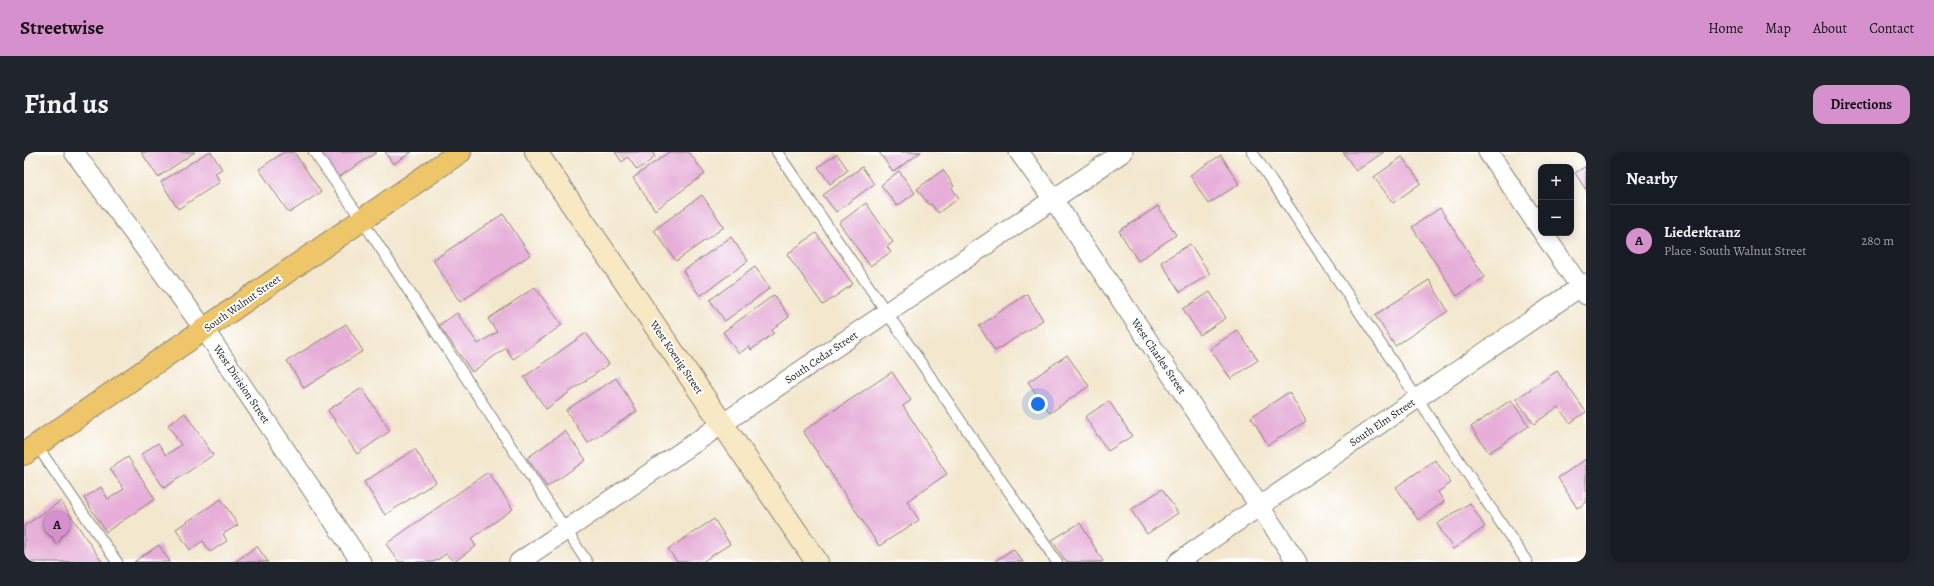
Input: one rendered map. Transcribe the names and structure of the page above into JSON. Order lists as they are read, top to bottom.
{
  "streets": {
    "main road": ["South Walnut Street"],
    "street": [
      "West Charles Street",
      "West Koenig Street",
      "South Cedar Street",
      "West Division Street",
      "South Elm Street"
    ]
  },
  "crossings": [
    ["South Walnut Street", "West Division Street"],
    ["West Charles Street", "South Cedar Street"],
    ["West Charles Street", "South Elm Street"],
    ["West Koenig Street", "South Cedar Street"]
  ],
  "page": {
    "header": "Streetwise",
    "nav": [
      "Home",
      "Map",
      "About",
      "Contact"
    ],
    "title": "Find us",
    "buttons": "Directions",
    "heading": "Nearby",
    "map_buttons": ["+", "−"],
    "list": [
      {
        "mark": "A",
        "name": "Liederkranz",
        "note": "Place · South Walnut Street",
        "value": "280 m"
      }
    ],
    "pins": "A"
  }
}
